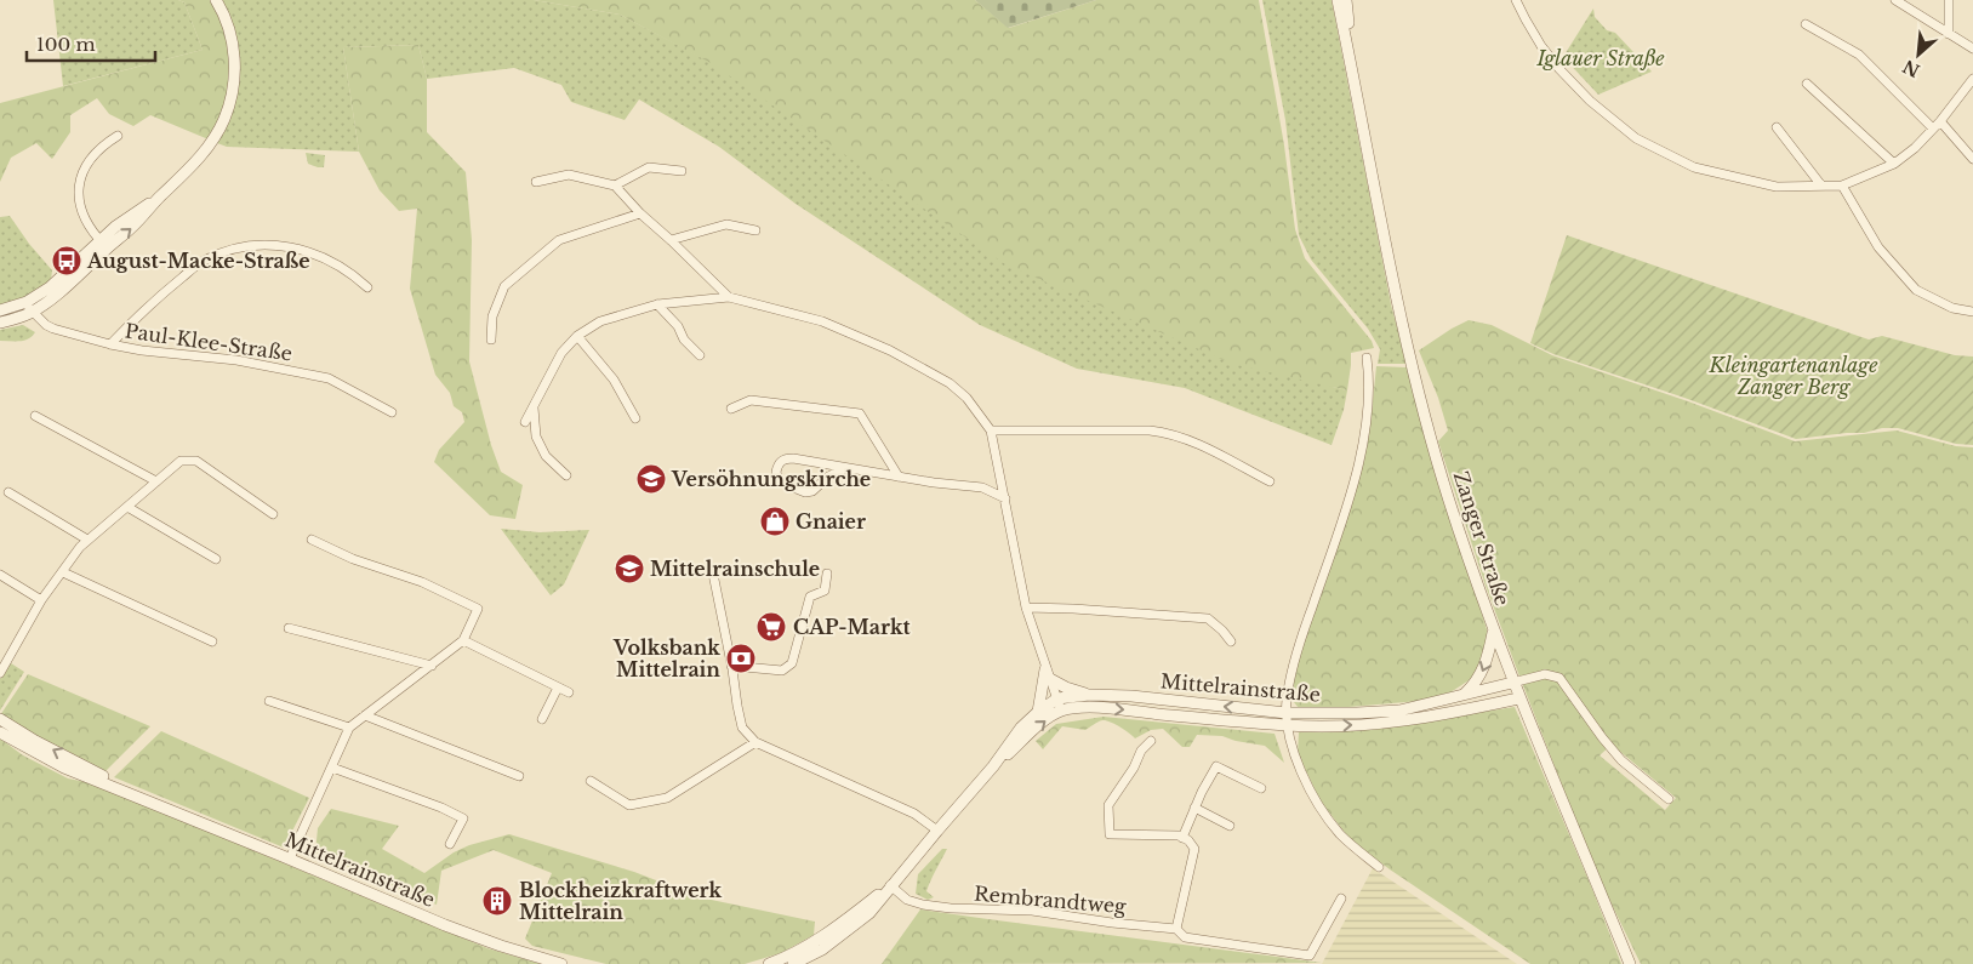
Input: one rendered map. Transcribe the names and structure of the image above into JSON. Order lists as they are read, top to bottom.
{
  "streets": {
    "street": [
      "Paul-Klee-Straße",
      "Zanger Straße",
      "Mittelrainstraße",
      "Rembrandtweg"
    ]
  },
  "crossings": [
    ["Zanger Straße", "Mittelrainstraße"],
    ["Mittelrainstraße", "Rembrandtweg"]
  ],
  "parks": ["Iglauer Straße", "Kleingartenanlage Zanger Berg"],
  "places": {
    "bus stop": ["August-Macke-Straße"],
    "school or university": ["Versöhnungskirche", "Mittelrainschule"],
    "shop": ["Gnaier"],
    "supermarket": ["CAP-Markt"],
    "bank": ["Volksbank Mittelrain"],
    "building": ["Blockheizkraftwerk Mittelrain"]
  },
  "scale_bar": "100 m",
  "north": "bottom left"
}
